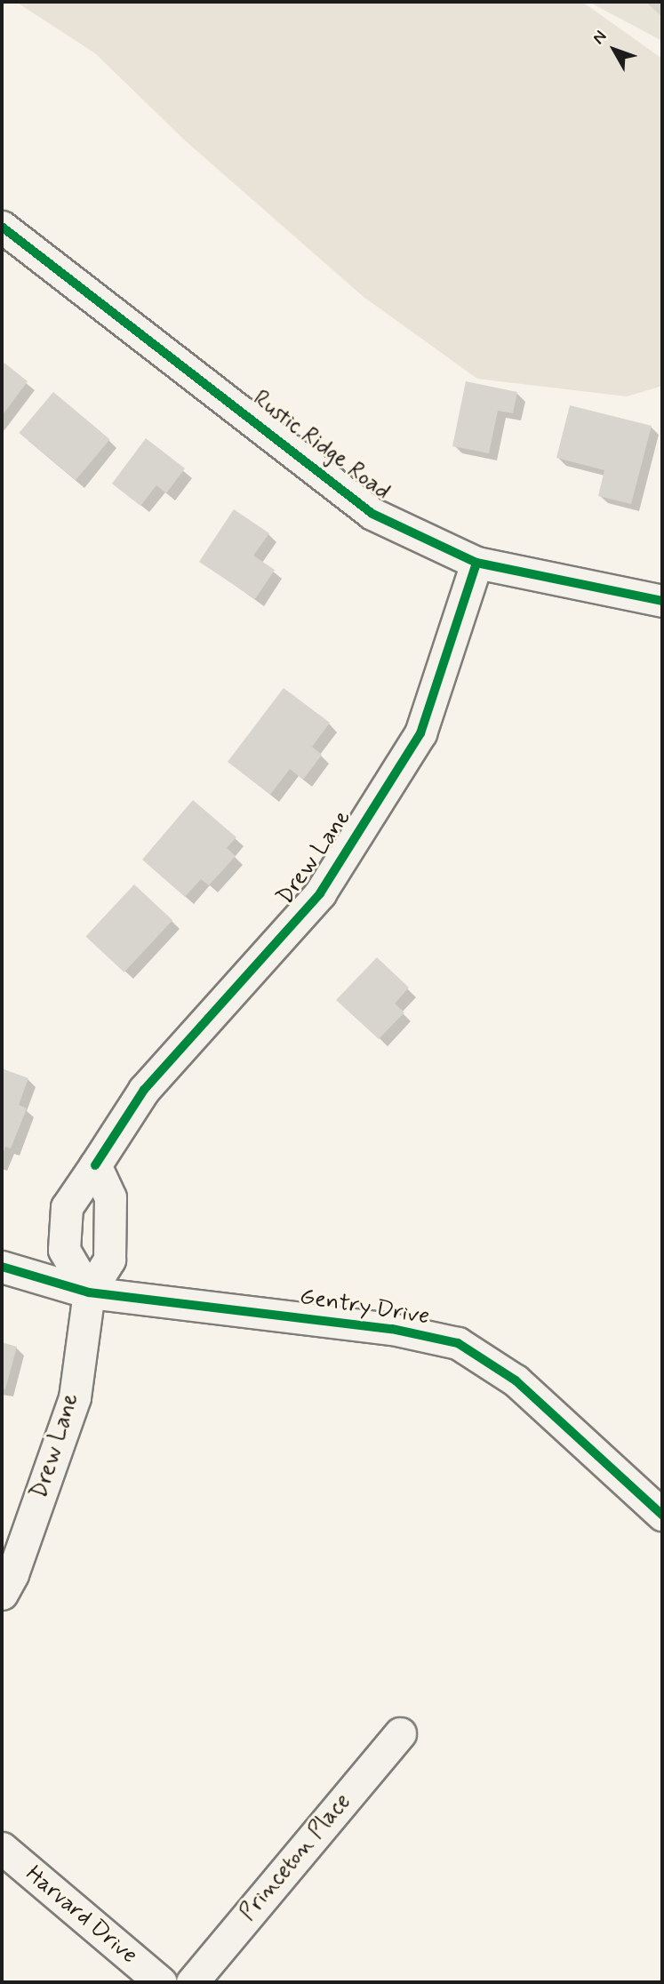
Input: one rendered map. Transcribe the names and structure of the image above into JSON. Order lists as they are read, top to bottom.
{
  "streets": {
    "street": [
      "Rustic Ridge Road",
      "Drew Lane",
      "Gentry Drive",
      "Princeton Place",
      "Harvard Drive"
    ]
  },
  "crossings": [
    ["Rustic Ridge Road", "Drew Lane"],
    ["Drew Lane", "Gentry Drive"]
  ],
  "north": "top left"
}
